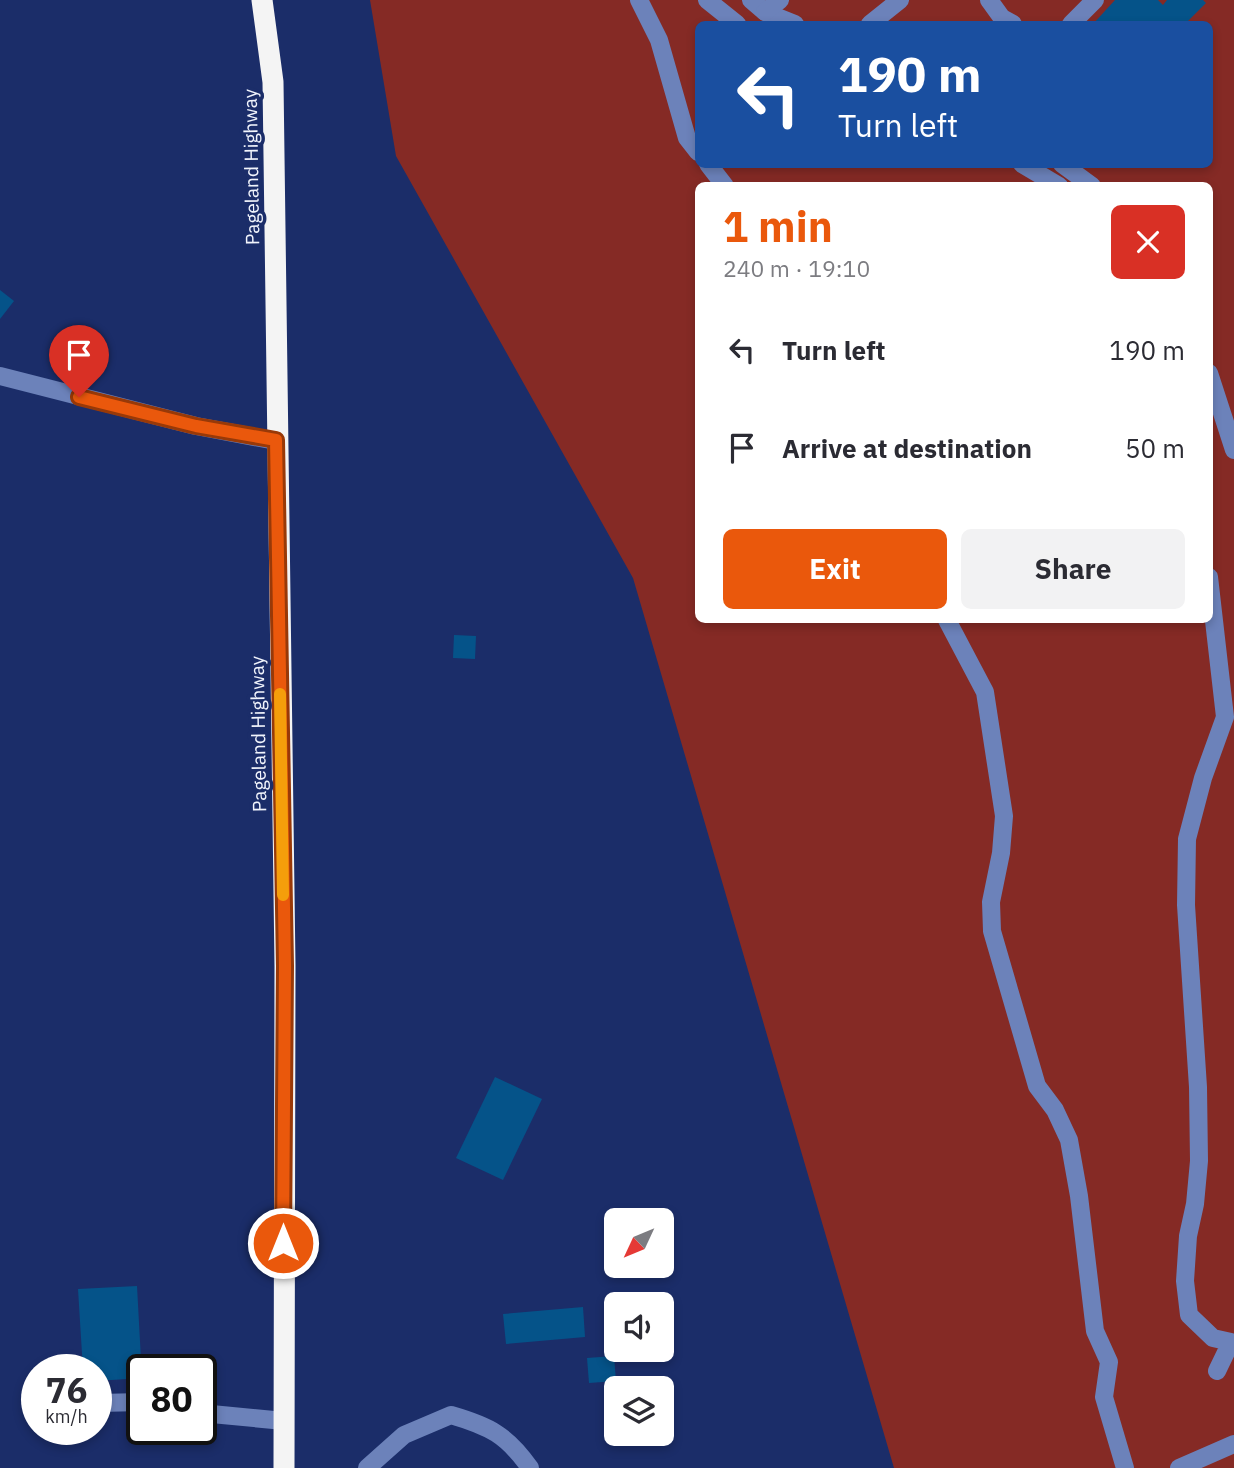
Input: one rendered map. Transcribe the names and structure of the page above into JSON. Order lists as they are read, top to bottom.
{
  "streets": {
    "highway": ["Pageland Highway"]
  },
  "north": "bottom left",
  "page": {
    "turn": ["190 m", "Turn left"],
    "heading": ["1 min", "240 m · 19:10"],
    "list": [
      {
        "name": "Turn left",
        "value": "190 m"
      },
      {
        "name": "Arrive at destination",
        "value": "50 m"
      }
    ],
    "buttons": ["Exit", "Share"],
    "speed": "76 km/h",
    "limit": "80"
  }
}
